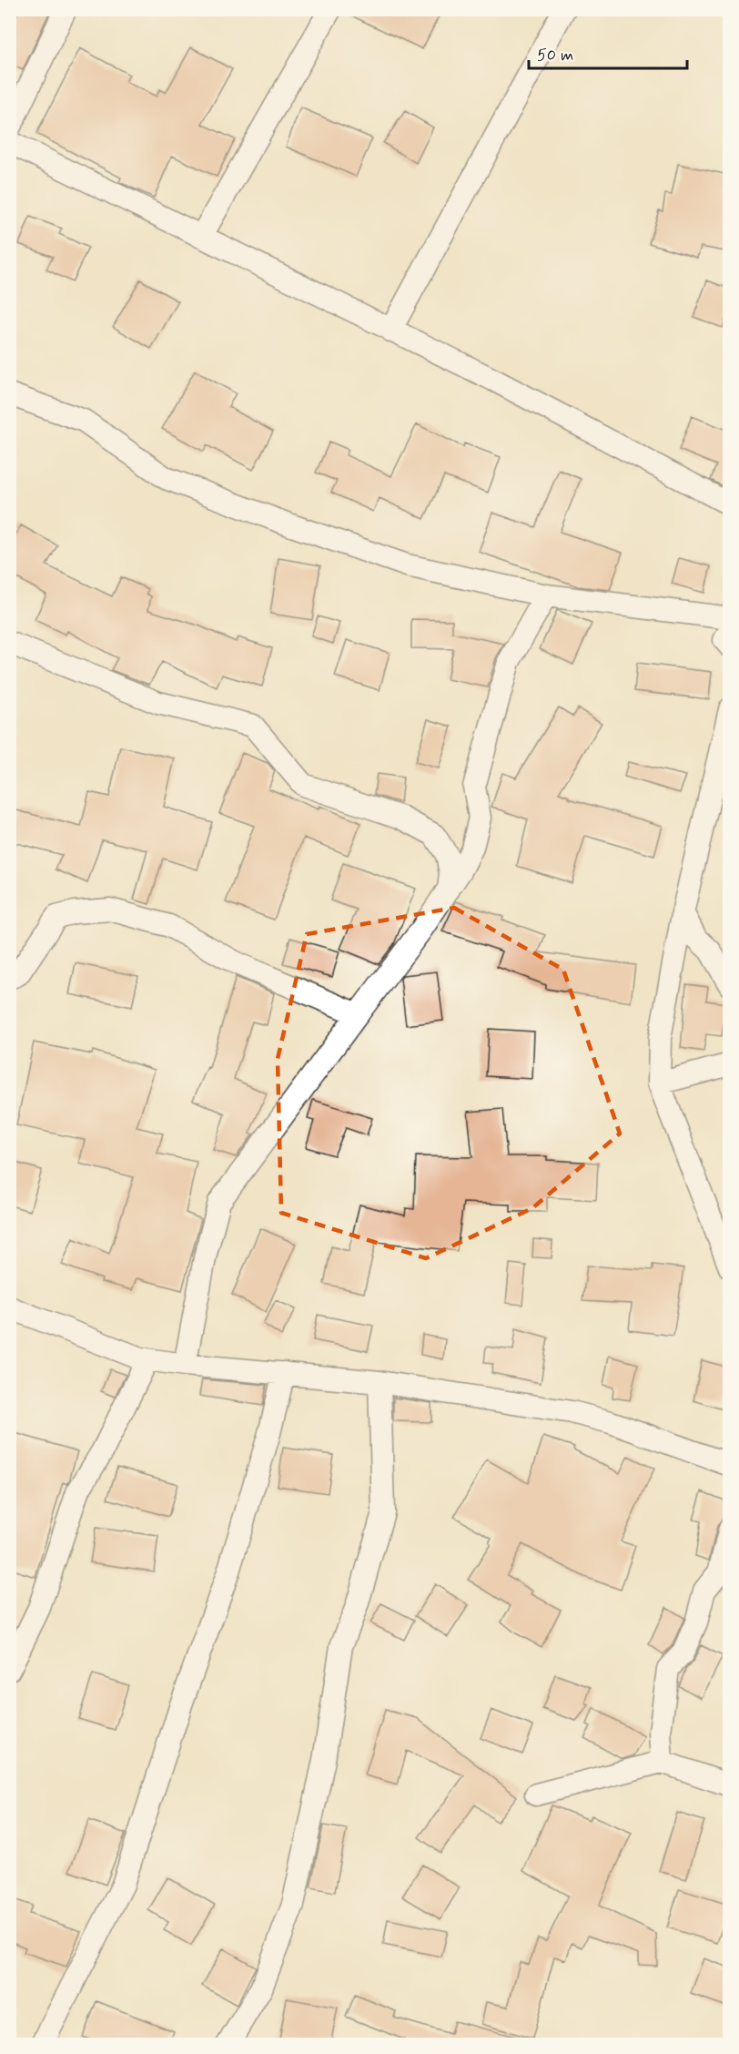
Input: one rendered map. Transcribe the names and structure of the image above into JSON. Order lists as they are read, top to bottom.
{
  "scale_bar": "50 m"
}
